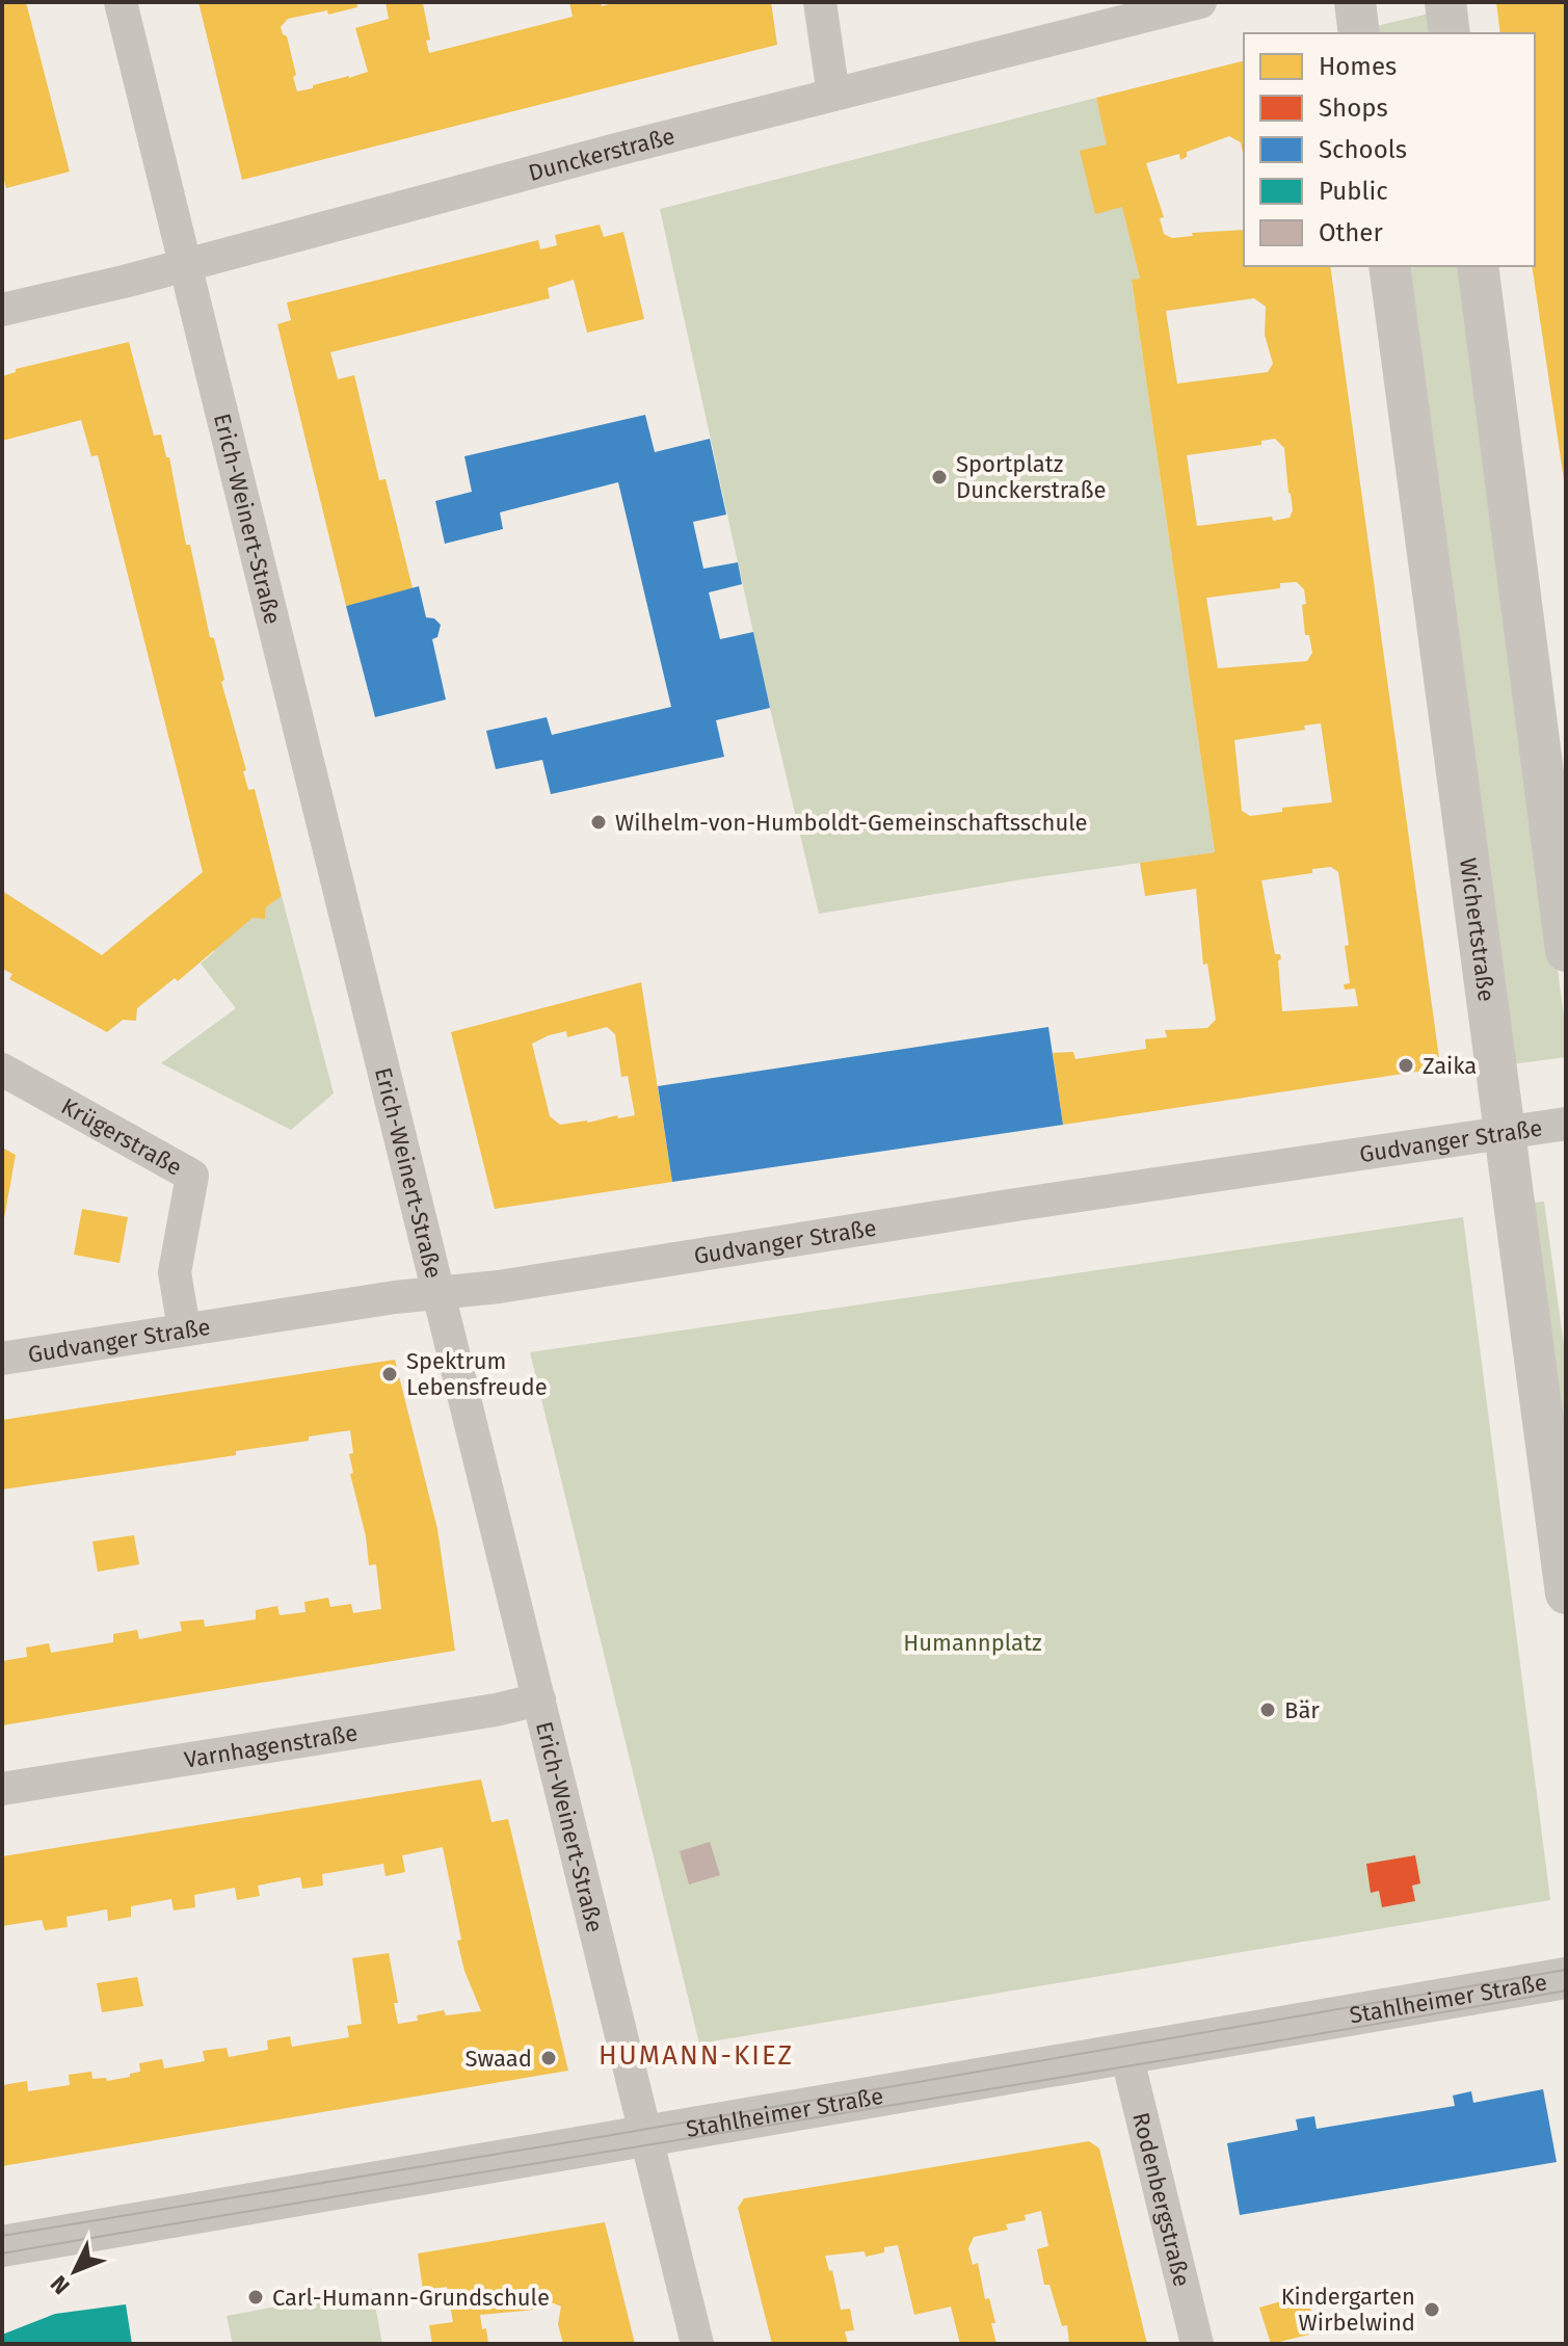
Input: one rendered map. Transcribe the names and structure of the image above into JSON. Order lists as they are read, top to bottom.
{
  "streets": {
    "street": [
      "Dunckerstraße",
      "Erich-Weinert-Straße",
      "Wichertstraße",
      "Krügerstraße",
      "Gudvanger Straße",
      "Varnhagenstraße",
      "Stahlheimer Straße",
      "Rodenbergstraße"
    ]
  },
  "crossings": [
    ["Dunckerstraße", "Erich-Weinert-Straße"],
    ["Erich-Weinert-Straße", "Gudvanger Straße"],
    ["Erich-Weinert-Straße", "Varnhagenstraße"],
    ["Erich-Weinert-Straße", "Stahlheimer Straße"],
    ["Wichertstraße", "Gudvanger Straße"],
    ["Krügerstraße", "Gudvanger Straße"],
    ["Stahlheimer Straße", "Rodenbergstraße"]
  ],
  "districts": ["HUMANN-KIEZ"],
  "parks": ["Humannplatz"],
  "places": [
    "Sportplatz Dunckerstraße",
    "Wilhelm-von-Humboldt-Gemeinschaftsschule",
    "Zaika",
    "Spektrum Lebensfreude",
    "Bär",
    "Swaad",
    "Carl-Humann-Grundschule",
    "Kindergarten Wirbelwind"
  ],
  "legend": [
    "Homes",
    "Shops",
    "Schools",
    "Public",
    "Other"
  ],
  "north": "bottom left"
}
